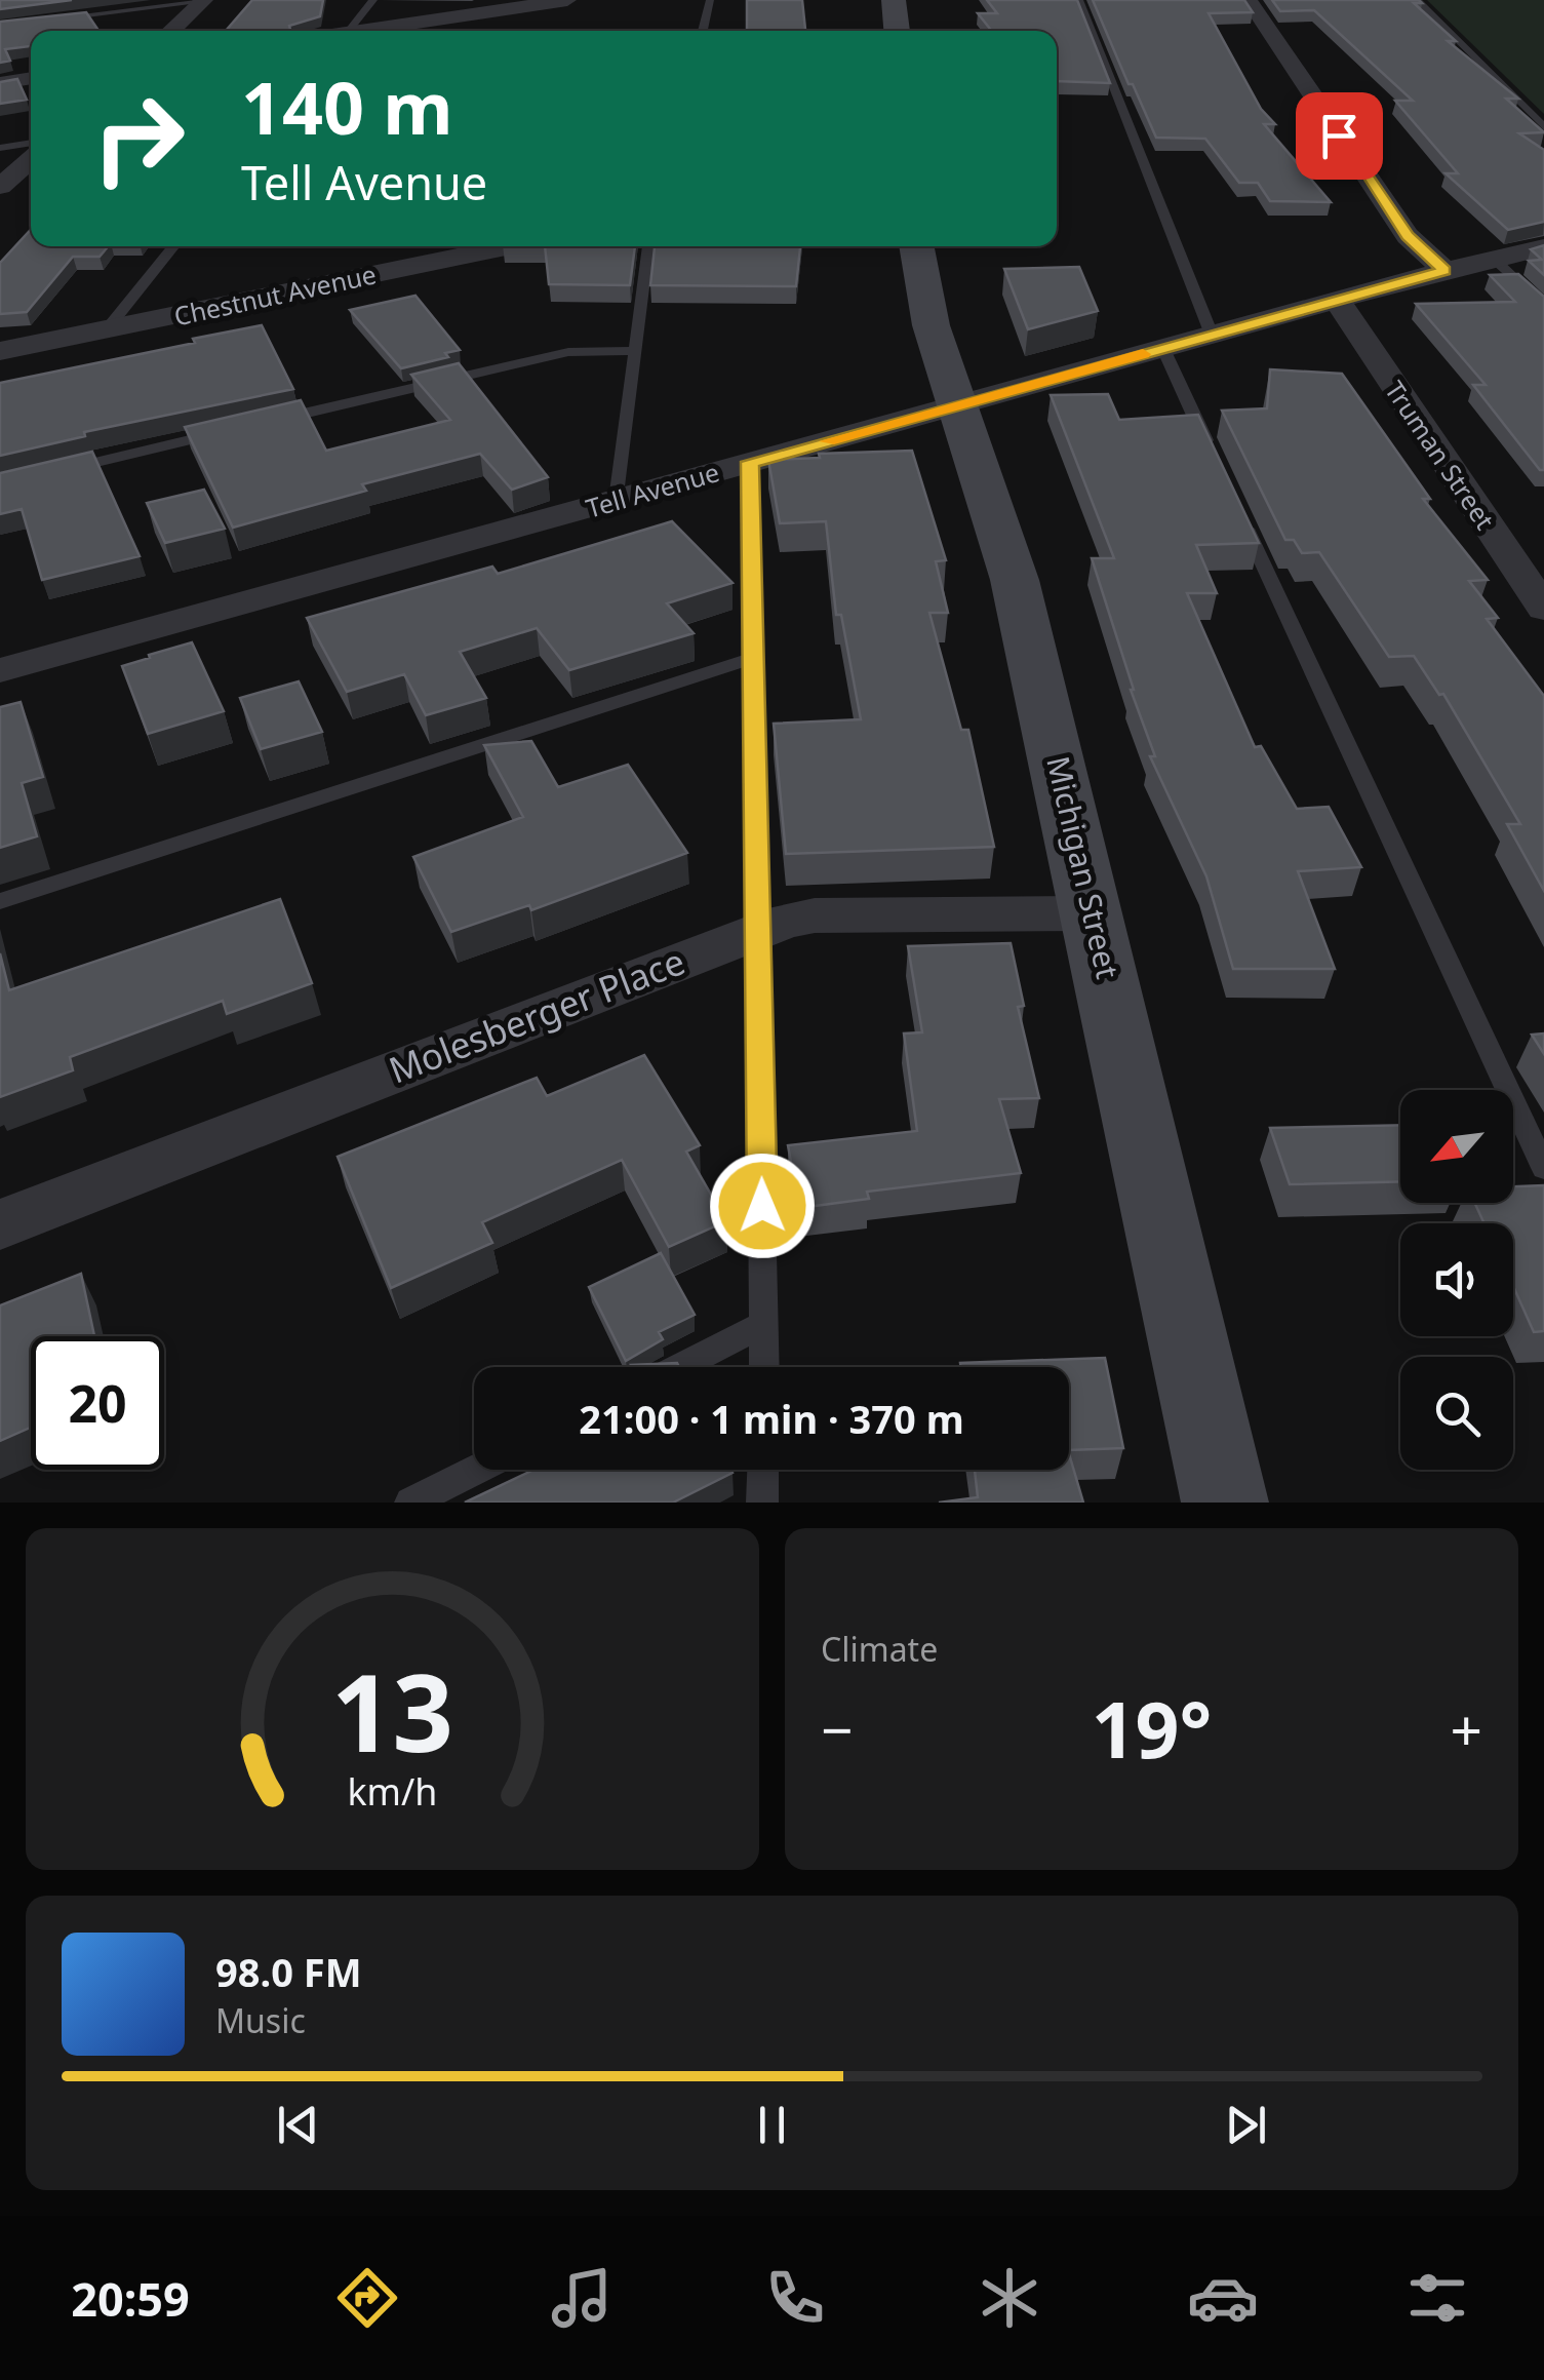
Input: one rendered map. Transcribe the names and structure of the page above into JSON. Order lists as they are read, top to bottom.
{
  "streets": {
    "main road": ["Michigan Street"],
    "street": [
      "Chestnut Avenue",
      "Truman Street",
      "Tell Avenue",
      "Molesberger Place"
    ]
  },
  "crossings": [
    ["Truman Street", "Tell Avenue"],
    ["Tell Avenue", "Michigan Street"],
    ["Michigan Street", "Molesberger Place"]
  ],
  "north": "bottom left",
  "page": {
    "turn": ["140 m", "Tell Avenue"],
    "limit": "20",
    "trip": "21:00 · 1 min · 370 m",
    "tile": "Climate",
    "heat": ["−", "19°", "+"],
    "song": ["98.0 FM", "Music"],
    "tabs": "20:59",
    "gauge": ["13", "km/h"]
  }
}
